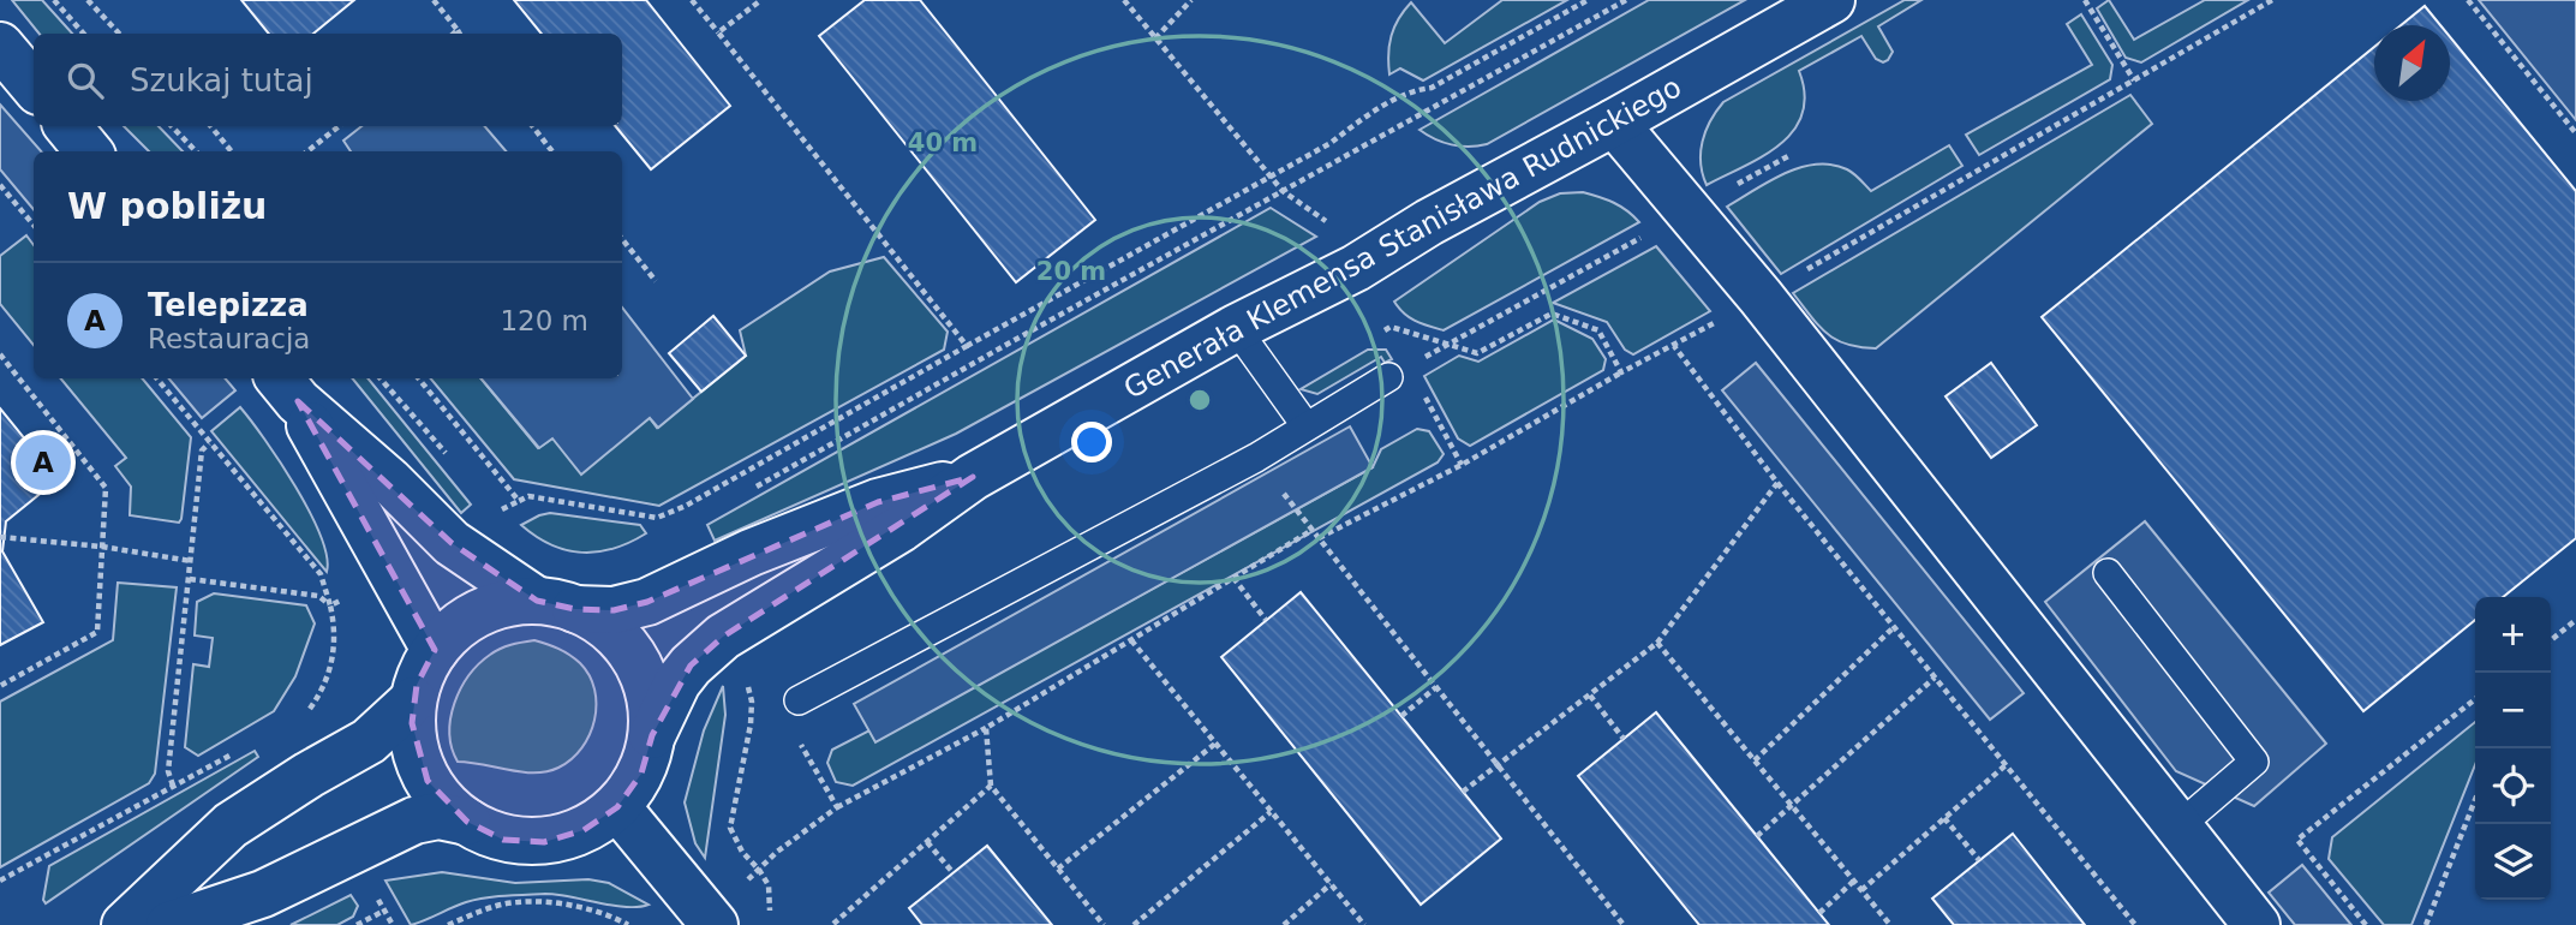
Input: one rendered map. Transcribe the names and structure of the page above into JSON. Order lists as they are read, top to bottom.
{
  "streets": {
    "street": ["Generała Klemensa Stanisława Rudnickiego"]
  },
  "north": "top right",
  "page": {
    "search": "Szukaj tutaj",
    "heading": "W pobliżu",
    "list": [
      {
        "mark": "A",
        "name": "Telepizza",
        "note": "Restauracja",
        "value": "120 m"
      }
    ],
    "pins": "A",
    "map_buttons": ["+", "−"]
  },
  "rings": ["40 m", "20 m"]
}
